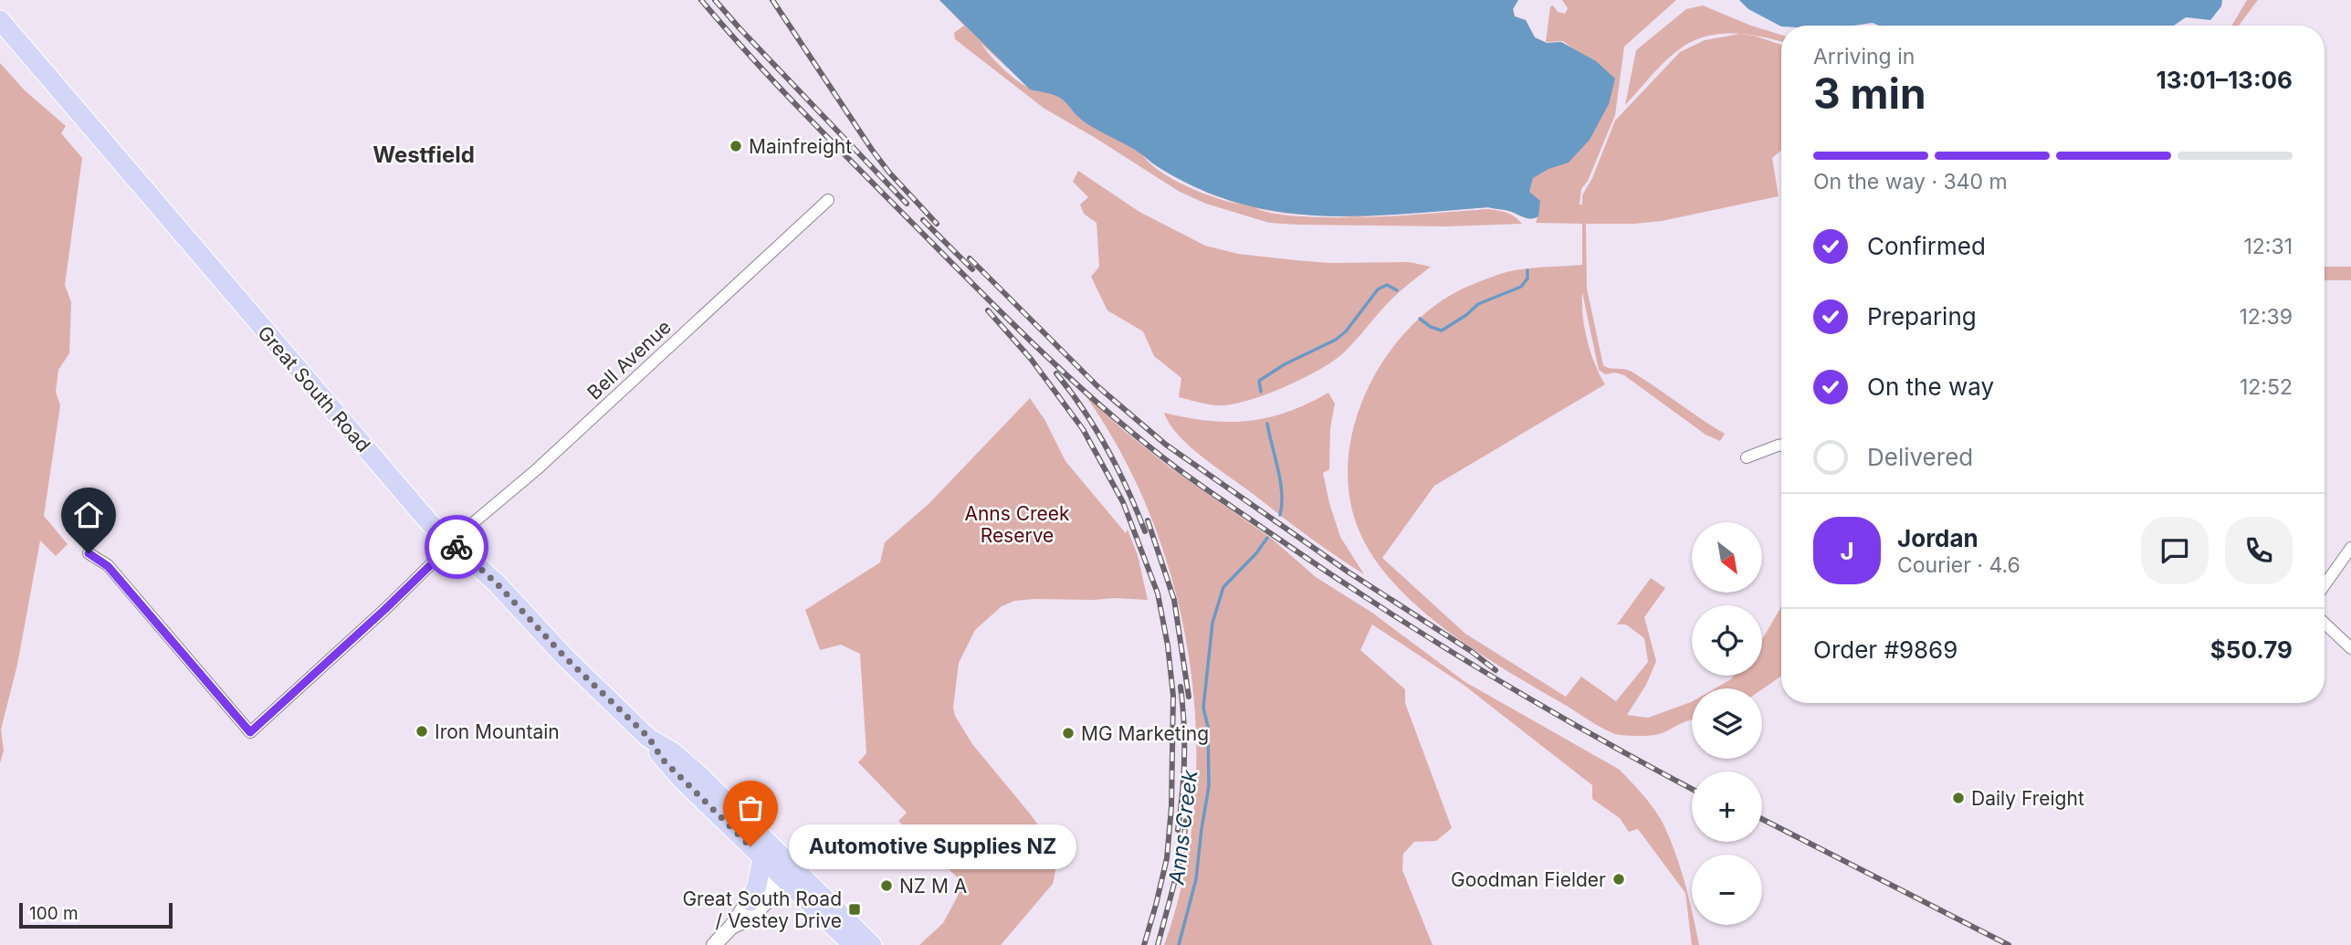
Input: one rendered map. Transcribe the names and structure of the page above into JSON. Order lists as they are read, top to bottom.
{
  "streets": {
    "main road": ["Great South Road"],
    "street": ["Bell Avenue"]
  },
  "crossings": [
    ["Bell Avenue", "Great South Road"]
  ],
  "districts": ["Westfield"],
  "water": ["Anns Creek"],
  "parks": ["Anns Creek Reserve"],
  "places": {
    "other": [
      "Mainfreight",
      "Iron Mountain",
      "MG Marketing",
      "Daily Freight",
      "Automotive Supplies NZ",
      "Goodman Fielder",
      "NZ M A"
    ],
    "transit": ["Great South Road / Vestey Drive"]
  },
  "scale_bar": "100 m",
  "north": "bottom right",
  "page": {
    "heading": ["3 min", "Arriving in", "13:01–13:06"],
    "panel": [
      "Jordan",
      "Courier · 4.6",
      "Order #9869",
      "$50.79"
    ],
    "bar": "On the way · 340 m",
    "list": [
      ["Confirmed", "12:31"],
      ["Preparing", "12:39"],
      ["On the way", "12:52"],
      "Delivered"
    ],
    "round": "J",
    "map_buttons": ["+", "−"],
    "bubble": "Automotive Supplies NZ",
    "scale": "100 m"
  }
}
